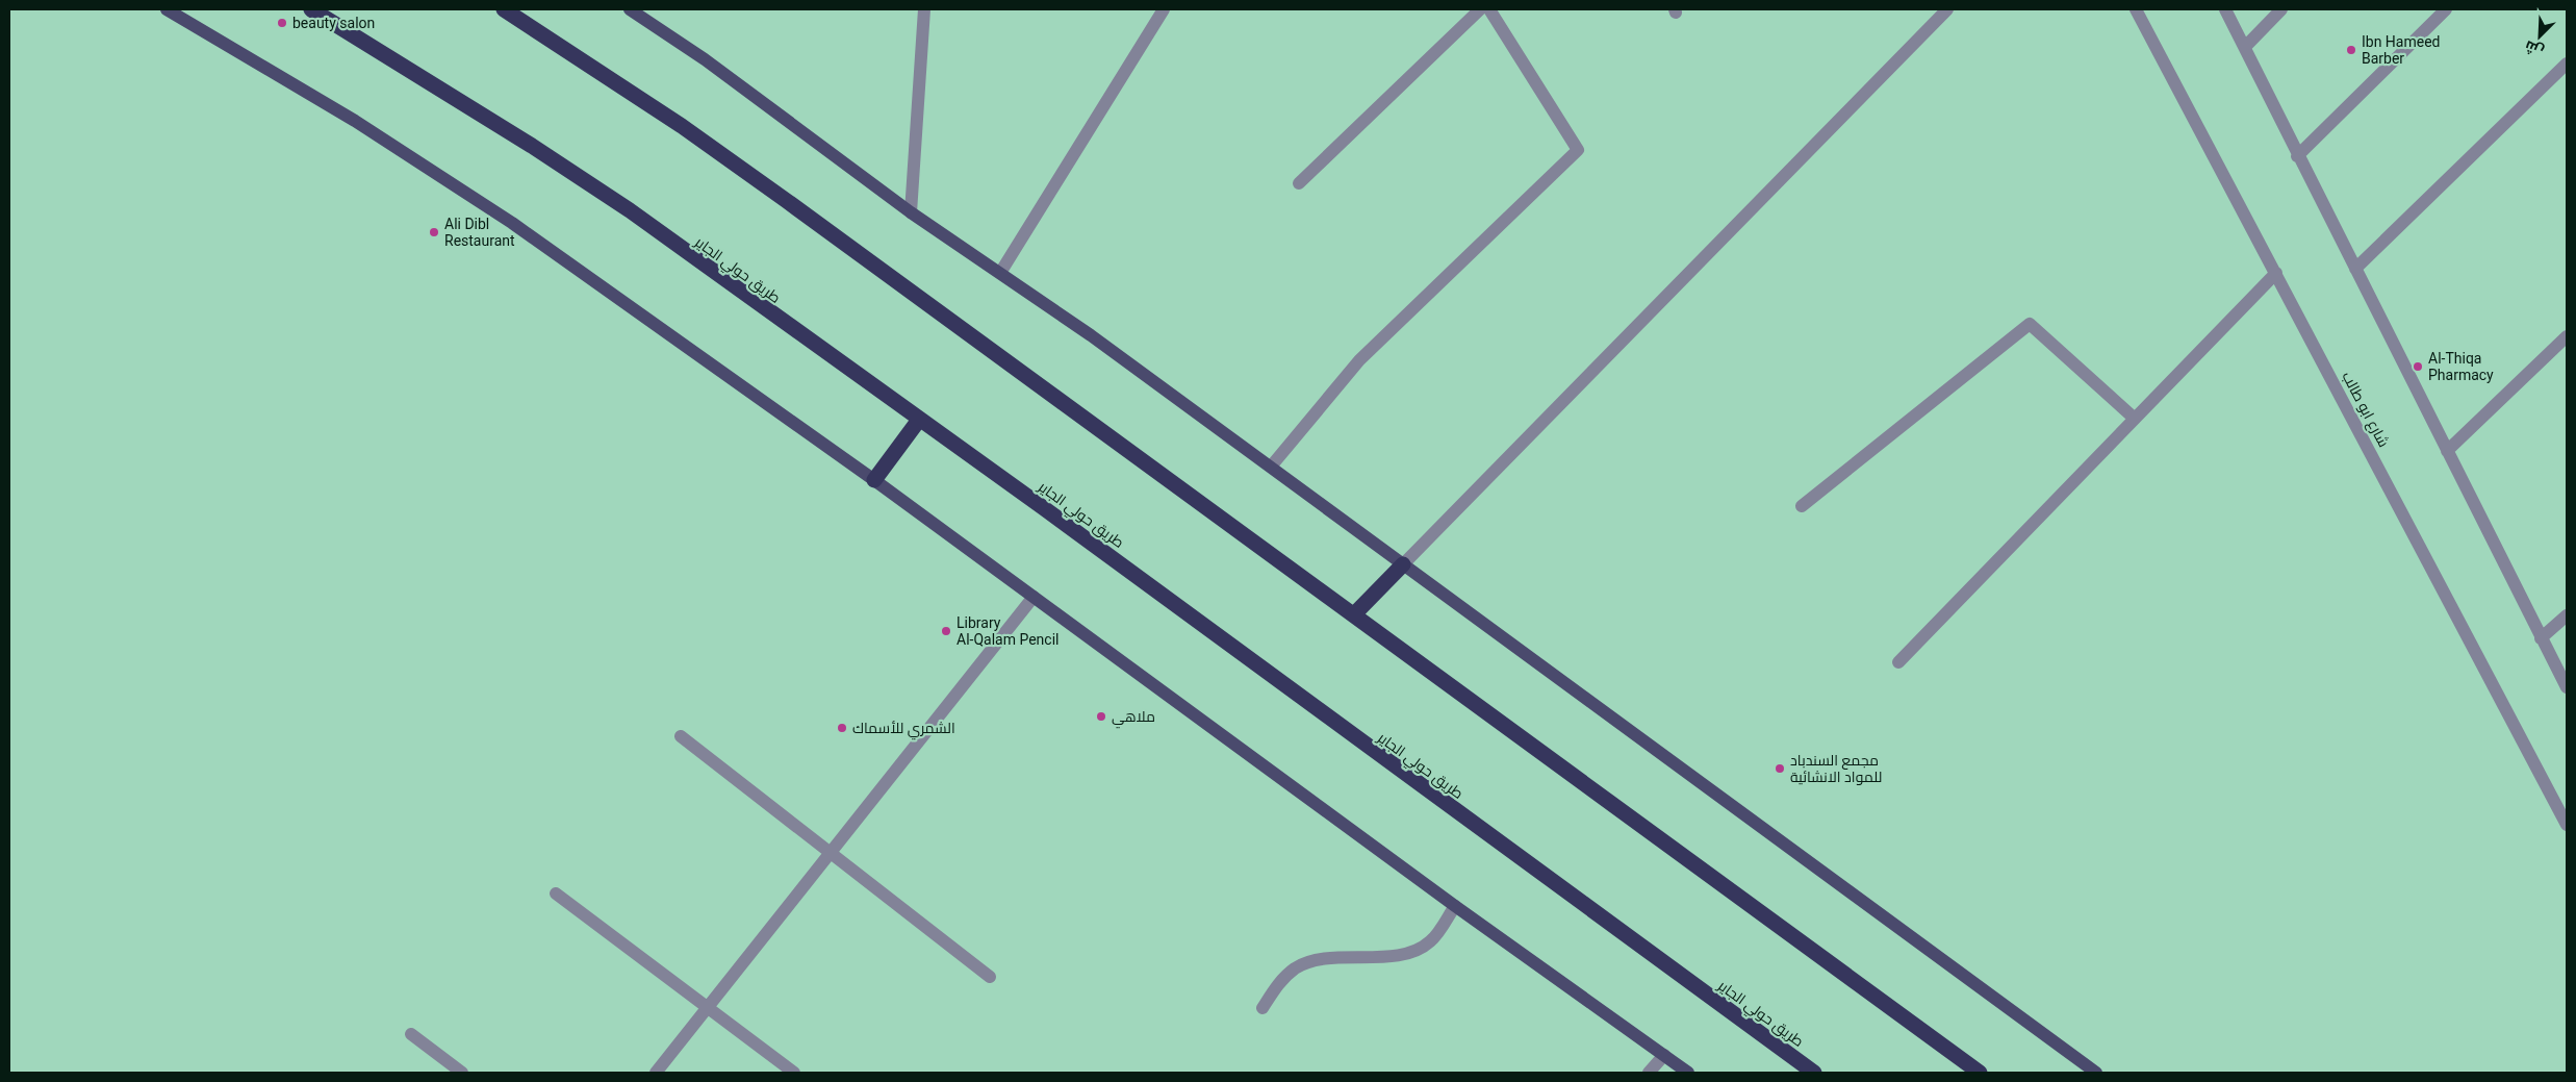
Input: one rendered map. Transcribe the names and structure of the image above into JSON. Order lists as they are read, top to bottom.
{
  "streets": {
    "highway": ["طريق حولي الجاير"],
    "street": ["شارع ابو طالب"]
  },
  "places": [
    "beauty salon",
    "Ibn Hameed Barber",
    "Ali Dibl Restaurant",
    "Al-Thiqa Pharmacy",
    "Library Al-Qalam Pencil",
    "ملاهي",
    "الشمري للأسماك",
    "مجمع السندباد للمواد الانشائية"
  ],
  "north": "bottom left"
}
